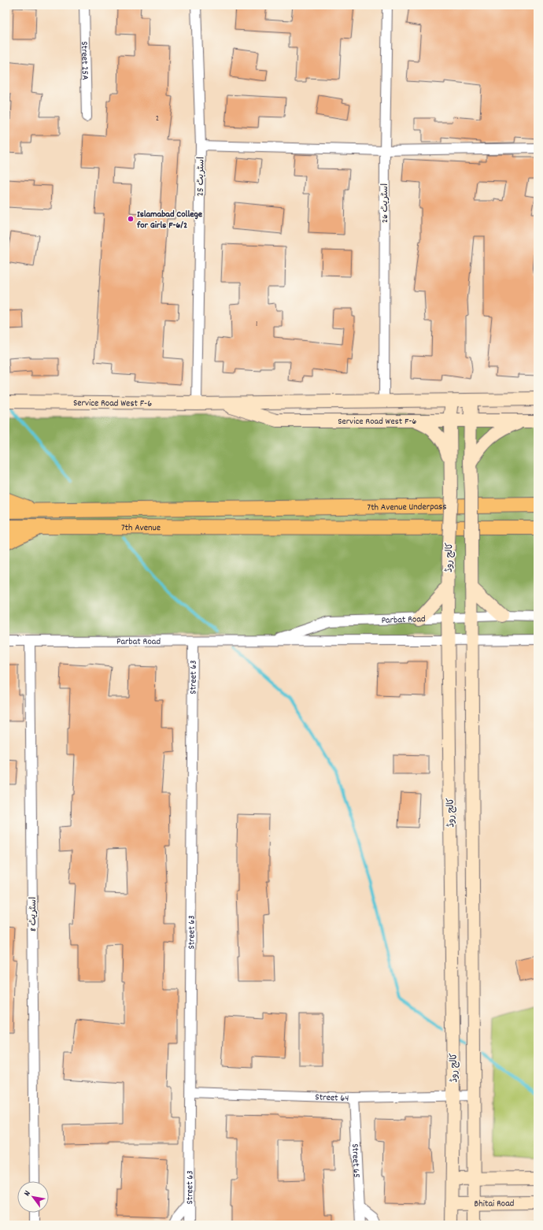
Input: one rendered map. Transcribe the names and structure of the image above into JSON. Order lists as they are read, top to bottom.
{
  "streets": {
    "main road": ["7th Avenue Underpass", "7th Avenue"],
    "street": [
      "Street 25A",
      "اسٹریٹ 25",
      "اسٹریٹ 26",
      "Service Road West F-6",
      "کالج روڈ",
      "Parbat Road",
      "Street 63",
      "اسٹریٹ 8",
      "Street 64",
      "Street 65",
      "Bhitai Road"
    ]
  },
  "crossings": [
    ["اسٹریٹ 25", "Service Road West F-6"],
    ["اسٹریٹ 26", "Service Road West F-6"],
    ["Service Road West F-6", "کالج روڈ"],
    ["7th Avenue Underpass", "7th Avenue"],
    ["کالج روڈ", "Parbat Road"],
    ["کالج روڈ", "Street 64"],
    ["کالج روڈ", "Bhitai Road"],
    ["Parbat Road", "Street 63"],
    ["Parbat Road", "اسٹریٹ 8"],
    ["Street 63", "Street 64"],
    ["Street 64", "Street 65"]
  ],
  "places": ["Islamabad College for Girls F-6/2"],
  "house_numbers": ["2", "1"],
  "north": "top left"
}
